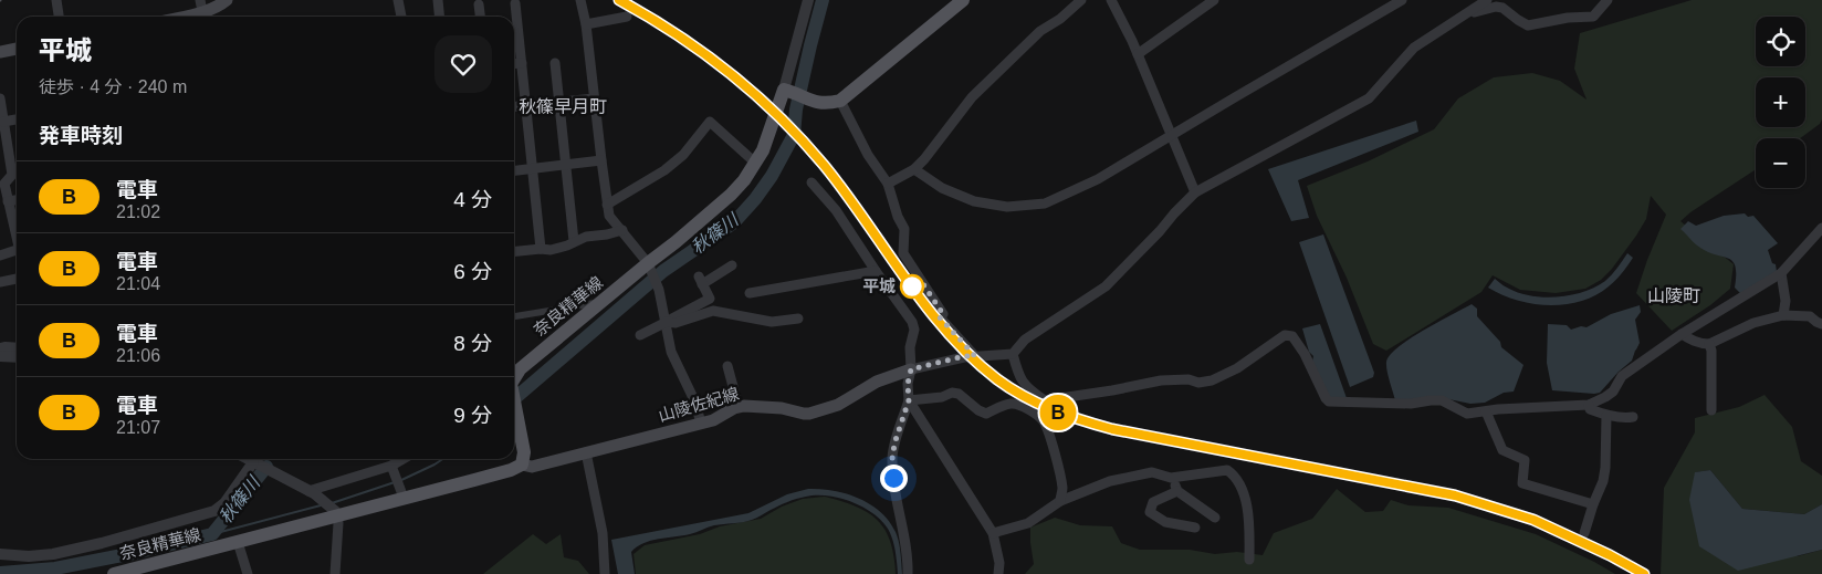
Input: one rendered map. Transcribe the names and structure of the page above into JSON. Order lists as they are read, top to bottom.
{
  "streets": {
    "main road": ["奈良精華線", "山陵佐紀線"]
  },
  "crossings": [
    ["奈良精華線", "山陵佐紀線"]
  ],
  "districts": ["秋篠早月町", "山陵町"],
  "water": ["秋篠川"],
  "places": ["平城"],
  "page": {
    "on_map": "B",
    "map_buttons": ["+", "−"],
    "heading": [
      ["平城", "徒歩 · 4 分 · 240 m"],
      "発車時刻"
    ],
    "list": [
      {
        "mark": "B",
        "name": "電車",
        "note": "21:02",
        "value": "4 分"
      },
      {
        "mark": "B",
        "name": "電車",
        "note": "21:04",
        "value": "6 分"
      },
      {
        "mark": "B",
        "name": "電車",
        "note": "21:06",
        "value": "8 分"
      },
      {
        "mark": "B",
        "name": "電車",
        "note": "21:07",
        "value": "9 分"
      }
    ]
  }
}
